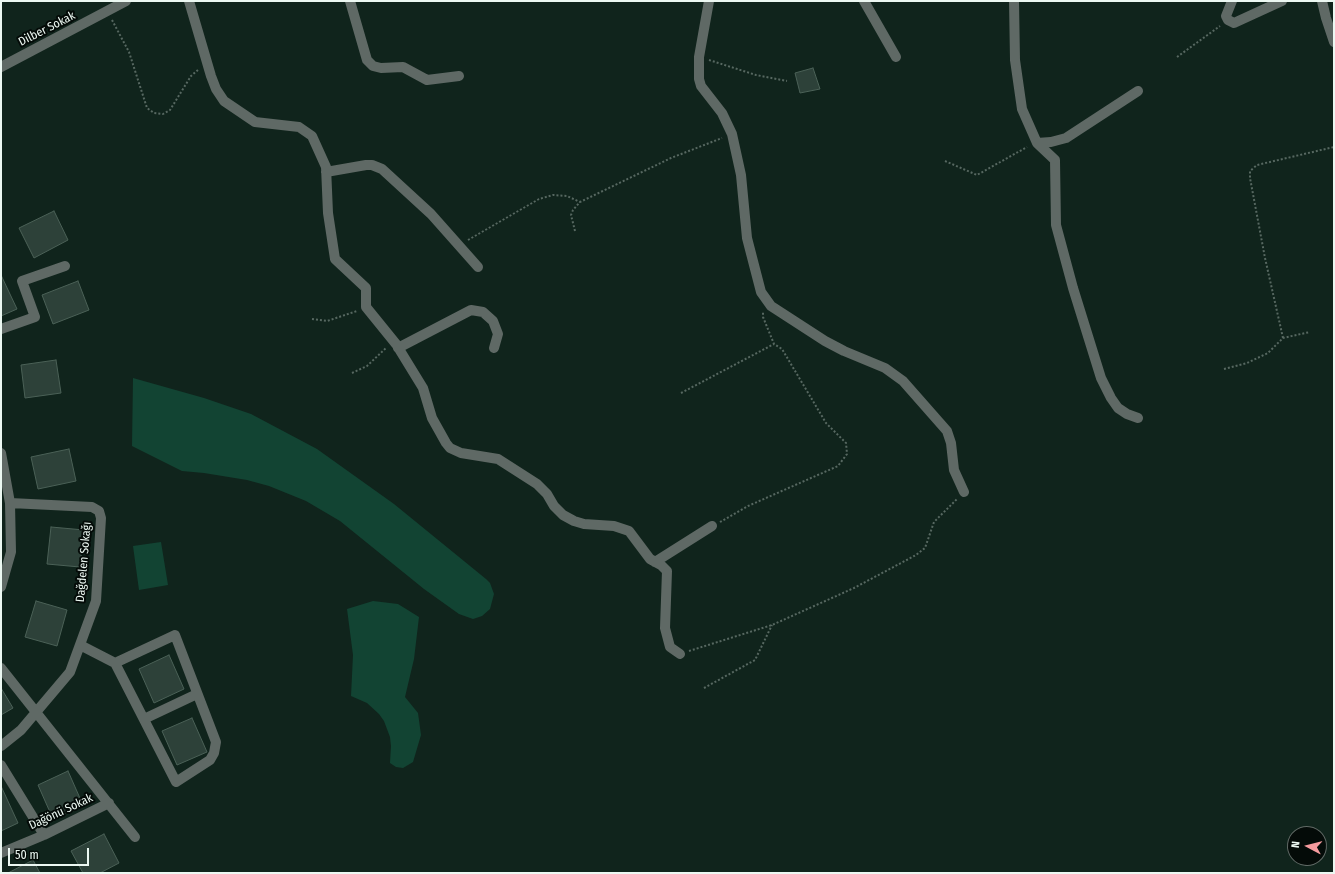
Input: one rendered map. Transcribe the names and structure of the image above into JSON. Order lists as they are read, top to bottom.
{
  "streets": {
    "street": ["Dilber Sokak", "Dağdelen Sokağı", "Dağönü Sokak"]
  },
  "scale_bar": "50 m",
  "north": "left"
}
